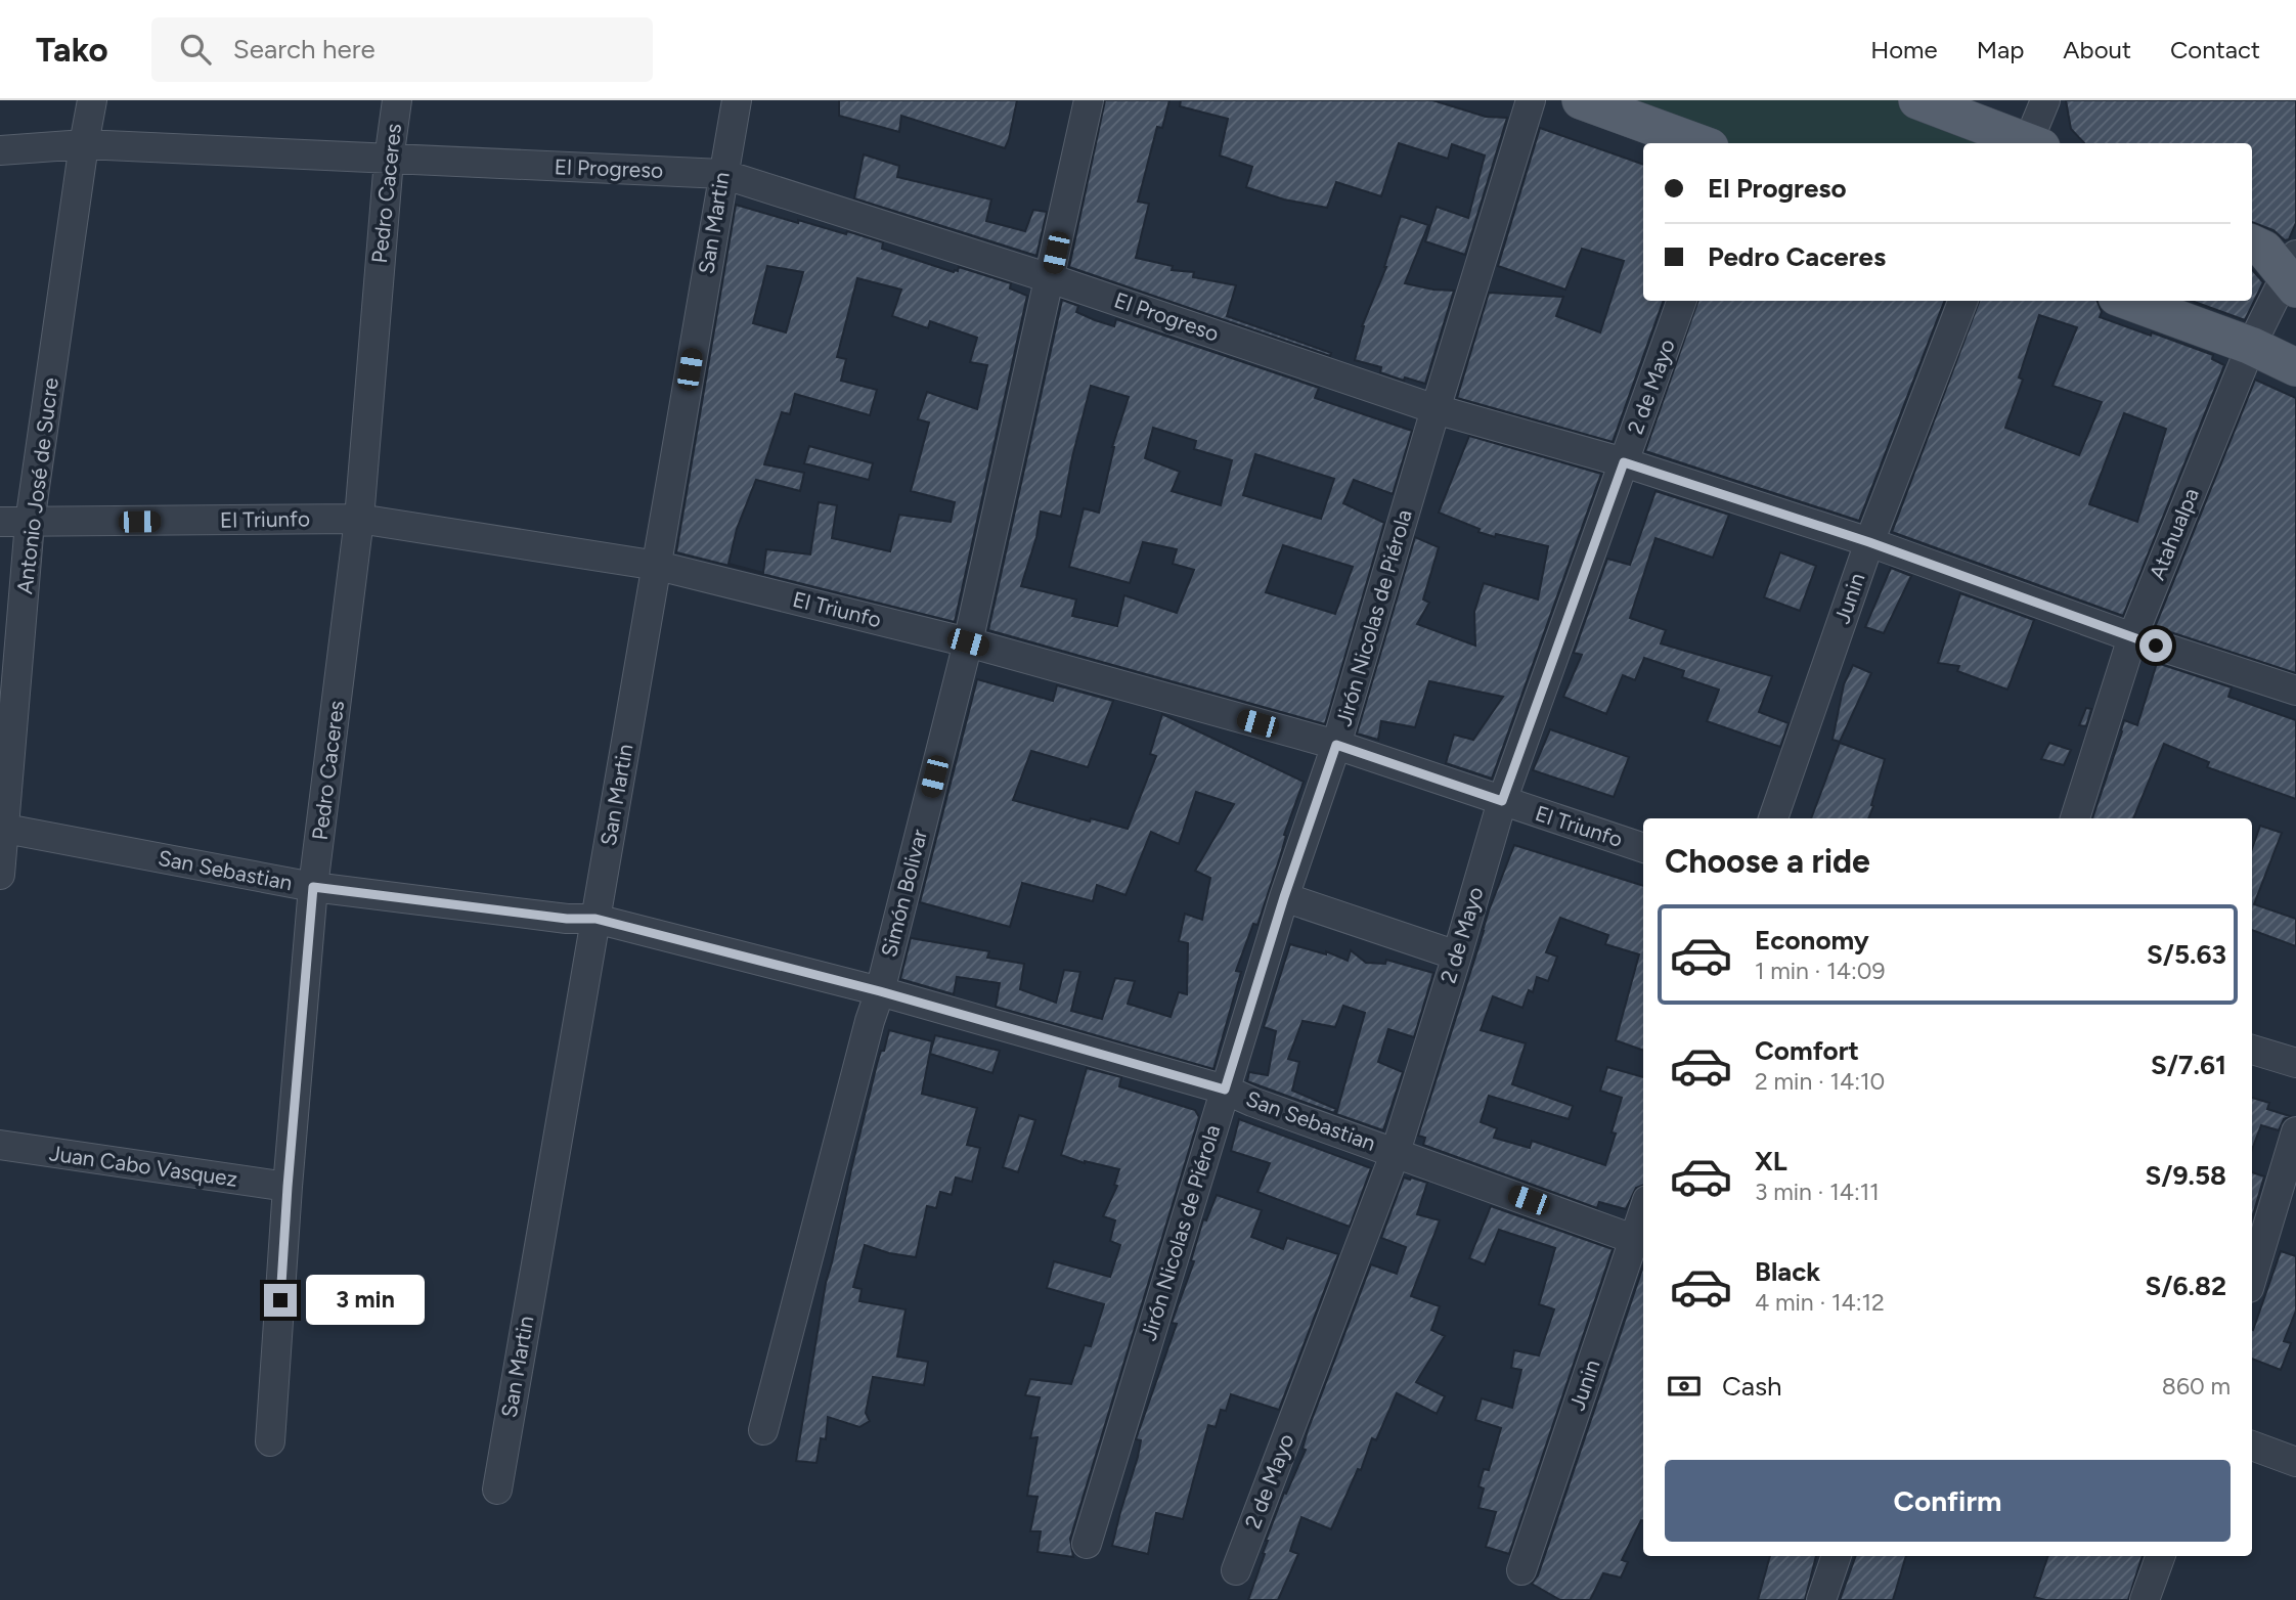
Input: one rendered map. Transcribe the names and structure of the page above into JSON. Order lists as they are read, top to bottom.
{
  "streets": {
    "street": [
      "El Progreso",
      "Pedro Caceres",
      "San Martin",
      "2 de Mayo",
      "Antonio José de Sucre",
      "El Triunfo",
      "Atahualpa",
      "Junin",
      "Jirón Nicolas de Piérola",
      "San Sebastian",
      "Simón Bolivar",
      "Juan Cabo Vasquez"
    ]
  },
  "crossings": [
    ["El Progreso", "Pedro Caceres"],
    ["El Progreso", "San Martin"],
    ["El Progreso", "2 de Mayo"],
    ["El Progreso", "Antonio José de Sucre"],
    ["El Progreso", "Atahualpa"],
    ["El Progreso", "Junin"],
    ["El Progreso", "Jirón Nicolas de Piérola"],
    ["El Progreso", "Simón Bolivar"],
    ["Pedro Caceres", "El Triunfo"],
    ["Pedro Caceres", "San Sebastian"],
    ["Pedro Caceres", "Juan Cabo Vasquez"],
    ["San Martin", "El Triunfo"],
    ["San Martin", "San Sebastian"],
    ["2 de Mayo", "El Triunfo"],
    ["2 de Mayo", "San Sebastian"],
    ["Antonio José de Sucre", "El Triunfo"],
    ["Antonio José de Sucre", "San Sebastian"],
    ["El Triunfo", "Jirón Nicolas de Piérola"],
    ["El Triunfo", "Simón Bolivar"],
    ["Junin", "San Sebastian"],
    ["Jirón Nicolas de Piérola", "San Sebastian"],
    ["San Sebastian", "Simón Bolivar"]
  ],
  "page": {
    "header": "Tako",
    "search": "Search here",
    "nav": [
      "Home",
      "Map",
      "About",
      "Contact"
    ],
    "banner": ["El Progreso", "Pedro Caceres"],
    "heading": "Choose a ride",
    "list": [
      {
        "name": "Economy",
        "note": "1 min · 14:09",
        "value": "S/5.63"
      },
      {
        "name": "Comfort",
        "note": "2 min · 14:10",
        "value": "S/7.61"
      },
      {
        "name": "XL",
        "note": "3 min · 14:11",
        "value": "S/9.58"
      },
      {
        "name": "Black",
        "note": "4 min · 14:12",
        "value": "S/6.82"
      }
    ],
    "bubble": "3 min",
    "pay": ["Cash", "860 m"],
    "buttons": "Confirm"
  }
}
